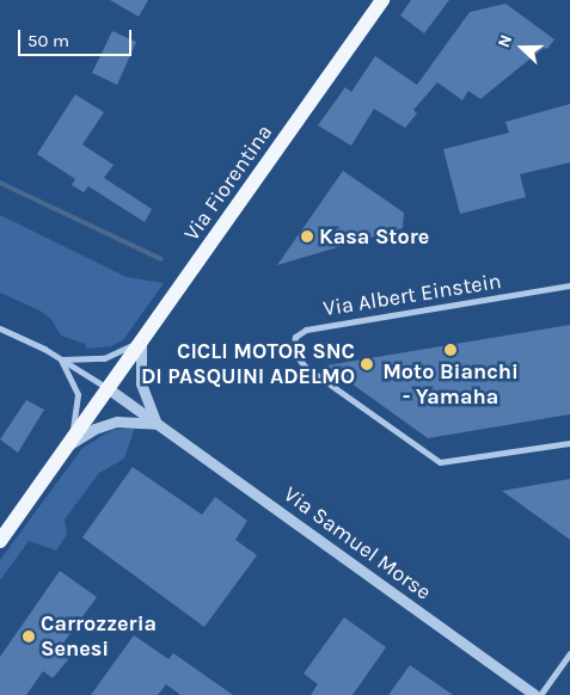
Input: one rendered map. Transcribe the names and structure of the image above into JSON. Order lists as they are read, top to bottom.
{
  "streets": {
    "main road": ["Via Fiorentina"],
    "street": ["Via Albert Einstein", "Via Samuel Morse"]
  },
  "crossings": [
    ["Via Fiorentina", "Via Samuel Morse"]
  ],
  "places": [
    "Kasa Store",
    "Moto Bianchi - Yamaha",
    "CICLI MOTOR SNC DI PASQUINI ADELMO",
    "Carrozzeria Senesi"
  ],
  "scale_bar": "50 m",
  "north": "left"
}
